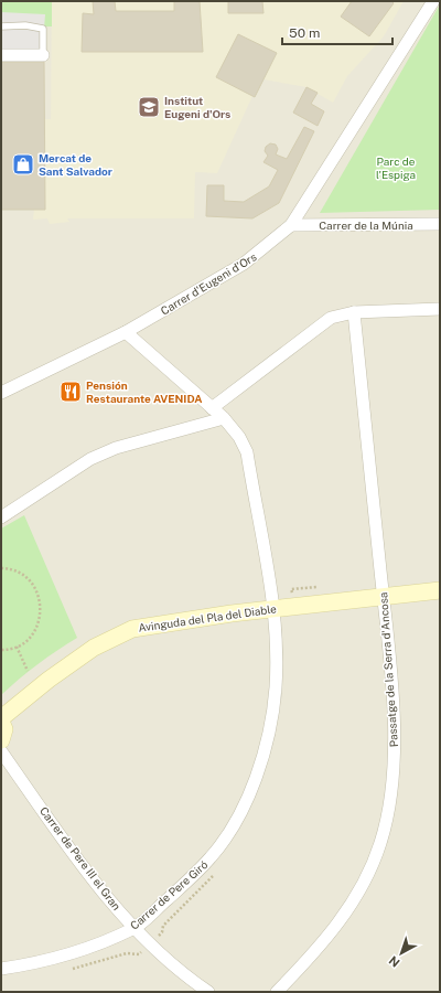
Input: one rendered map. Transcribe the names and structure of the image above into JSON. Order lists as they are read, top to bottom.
{
  "streets": {
    "street": [
      "Carrer de la Múnia",
      "Carrer d'Eugeni d'Ors",
      "Avinguda del Pla del Diable",
      "Passatge de la Serra d'Ancosa",
      "Carrer de Pere III el Gran",
      "Carrer de Pere Giró"
    ]
  },
  "crossings": [
    ["Carrer de la Múnia", "Carrer d'Eugeni d'Ors"],
    ["Carrer d'Eugeni d'Ors", "Carrer de Pere Giró"],
    ["Avinguda del Pla del Diable", "Passatge de la Serra d'Ancosa"],
    ["Avinguda del Pla del Diable", "Carrer de Pere Giró"],
    ["Carrer de Pere III el Gran", "Carrer de Pere Giró"]
  ],
  "parks": ["Parc de l'Espiga"],
  "places": {
    "school or university": ["Institut Eugeni d'Ors"],
    "shop": ["Mercat de Sant Salvador"],
    "restaurant": ["Pensión Restaurante AVENIDA"]
  },
  "scale_bar": "50 m",
  "north": "bottom left"
}
